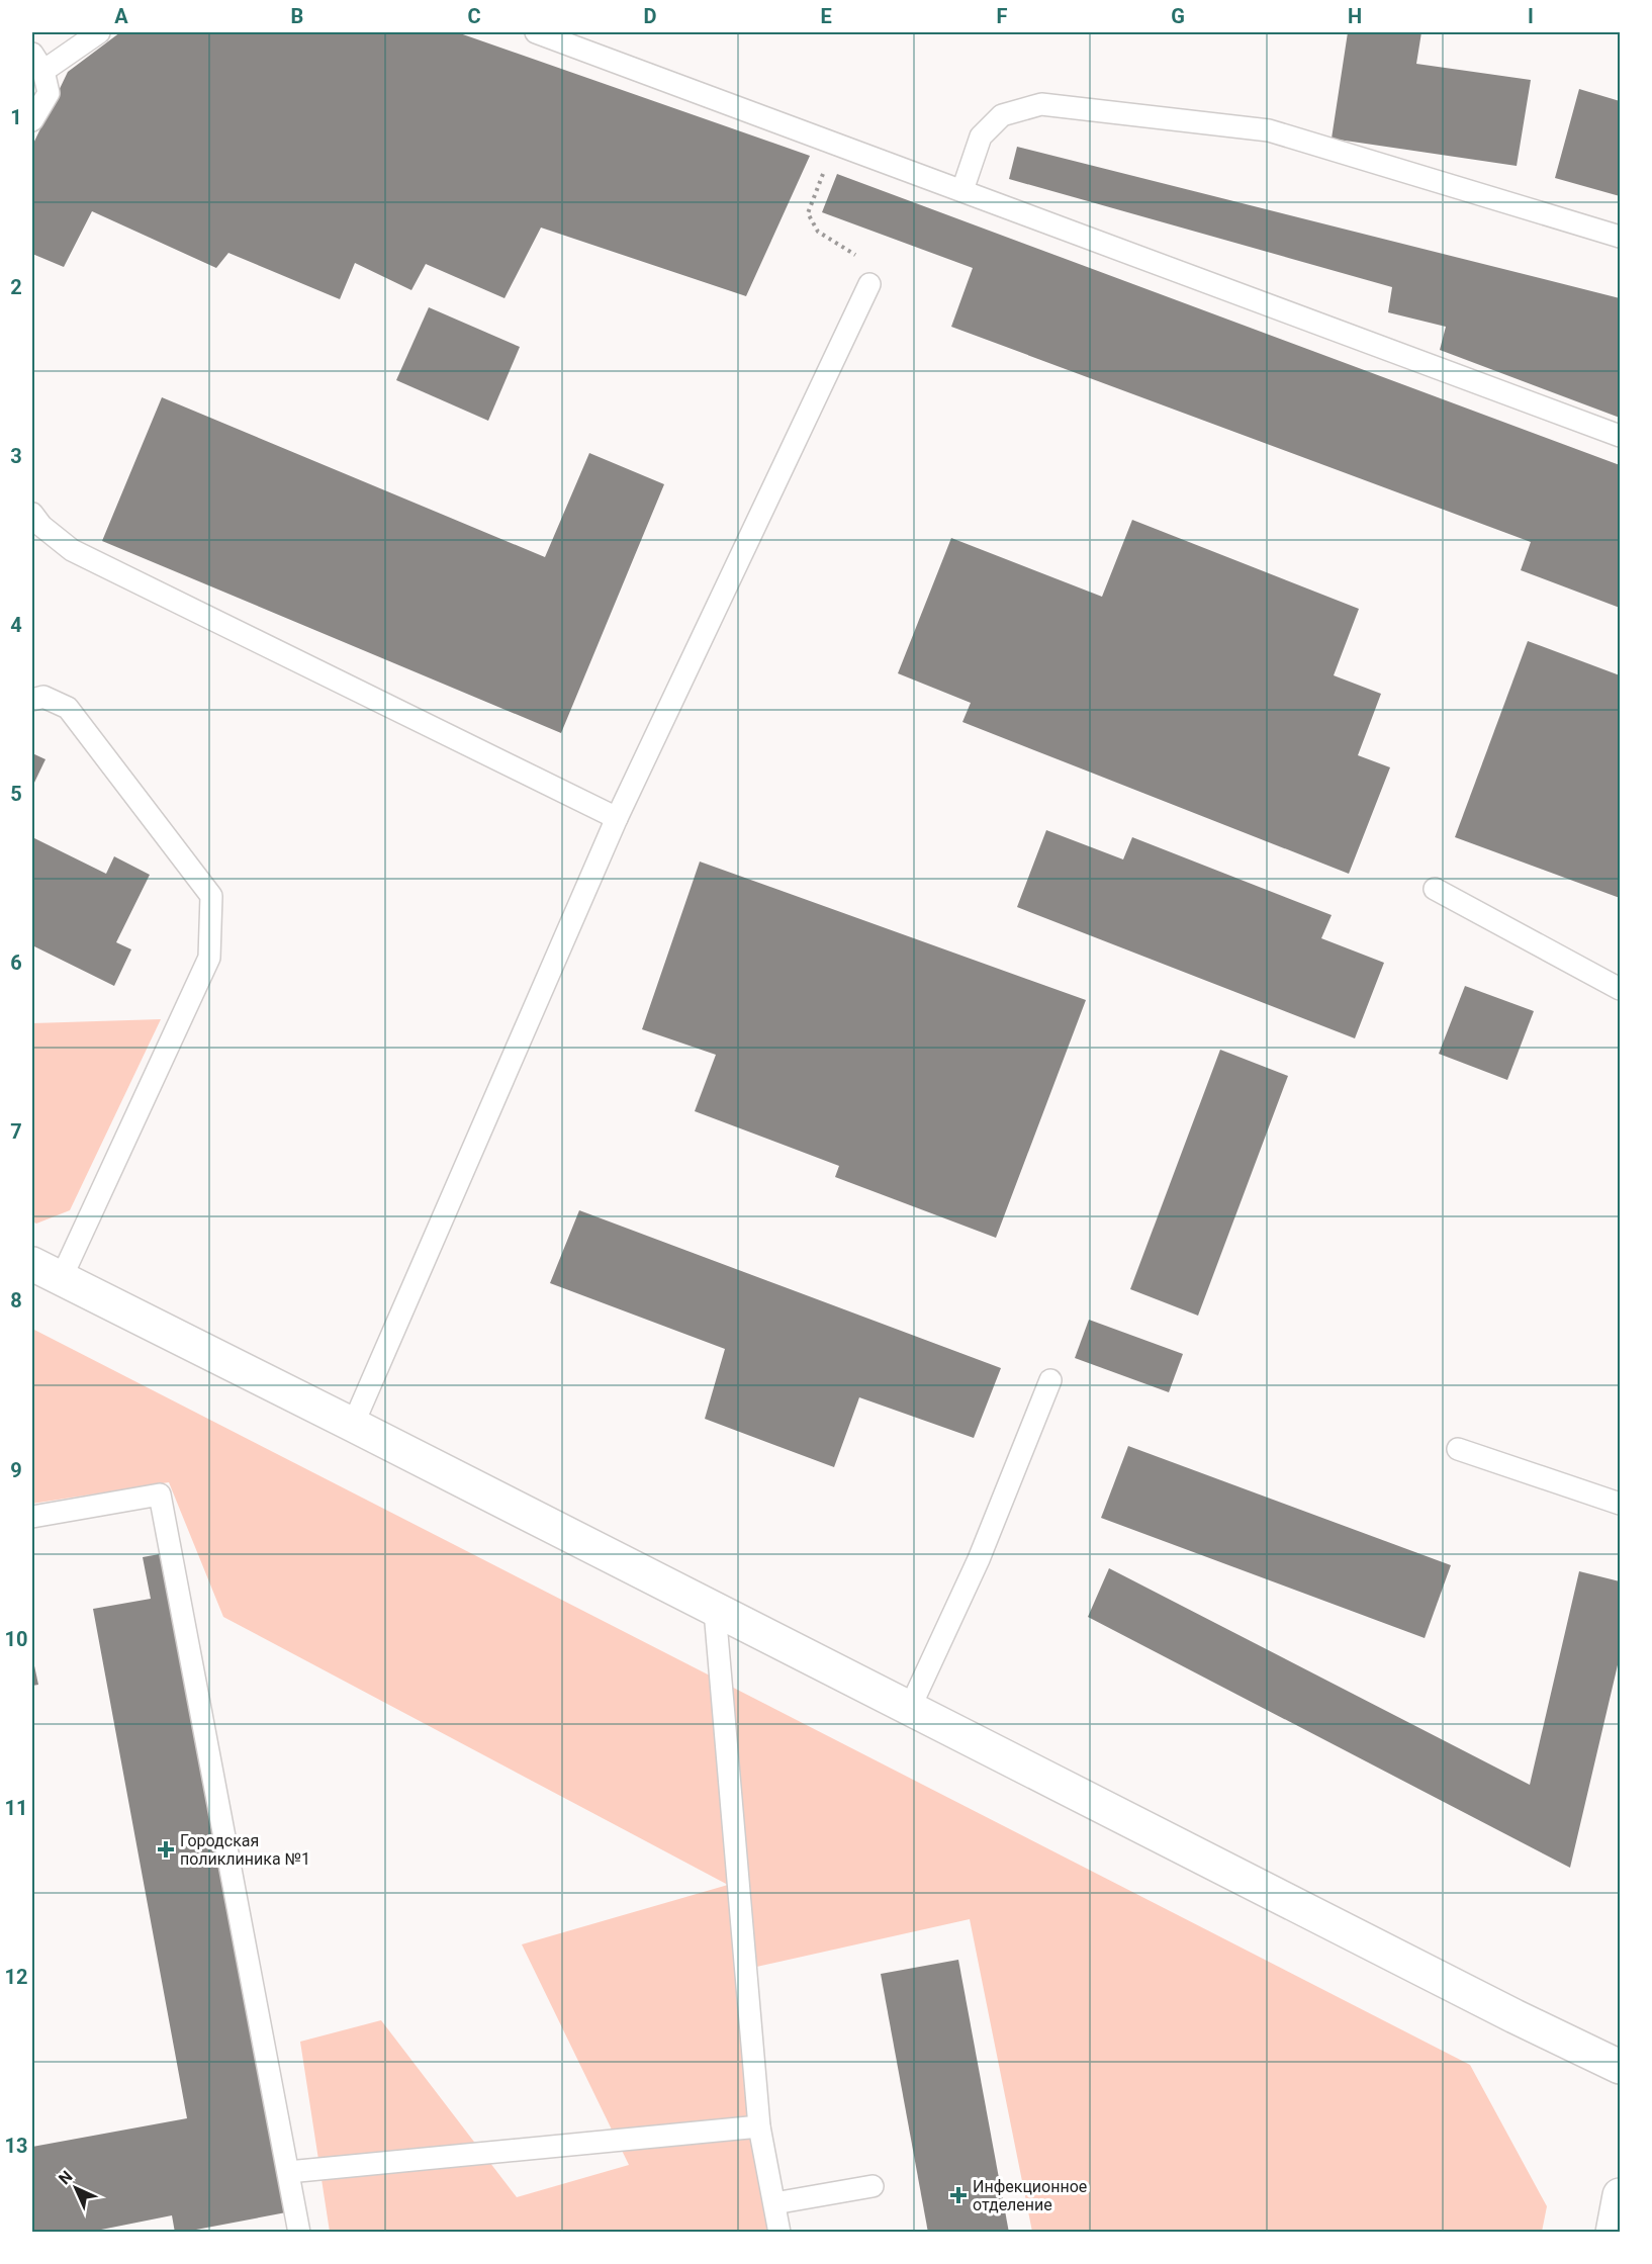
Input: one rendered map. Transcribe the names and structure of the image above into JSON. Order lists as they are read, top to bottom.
{
  "places": {
    "health": ["Городская поликлиника №1", "Инфекционное отделение"]
  },
  "north": "top left",
  "grid": {
    "columns": [
      "A",
      "B",
      "C",
      "D",
      "E",
      "F",
      "G",
      "H",
      "I"
    ],
    "rows": [
      "1",
      "2",
      "3",
      "4",
      "5",
      "6",
      "7",
      "8",
      "9",
      "10",
      "11",
      "12",
      "13"
    ]
  }
}
